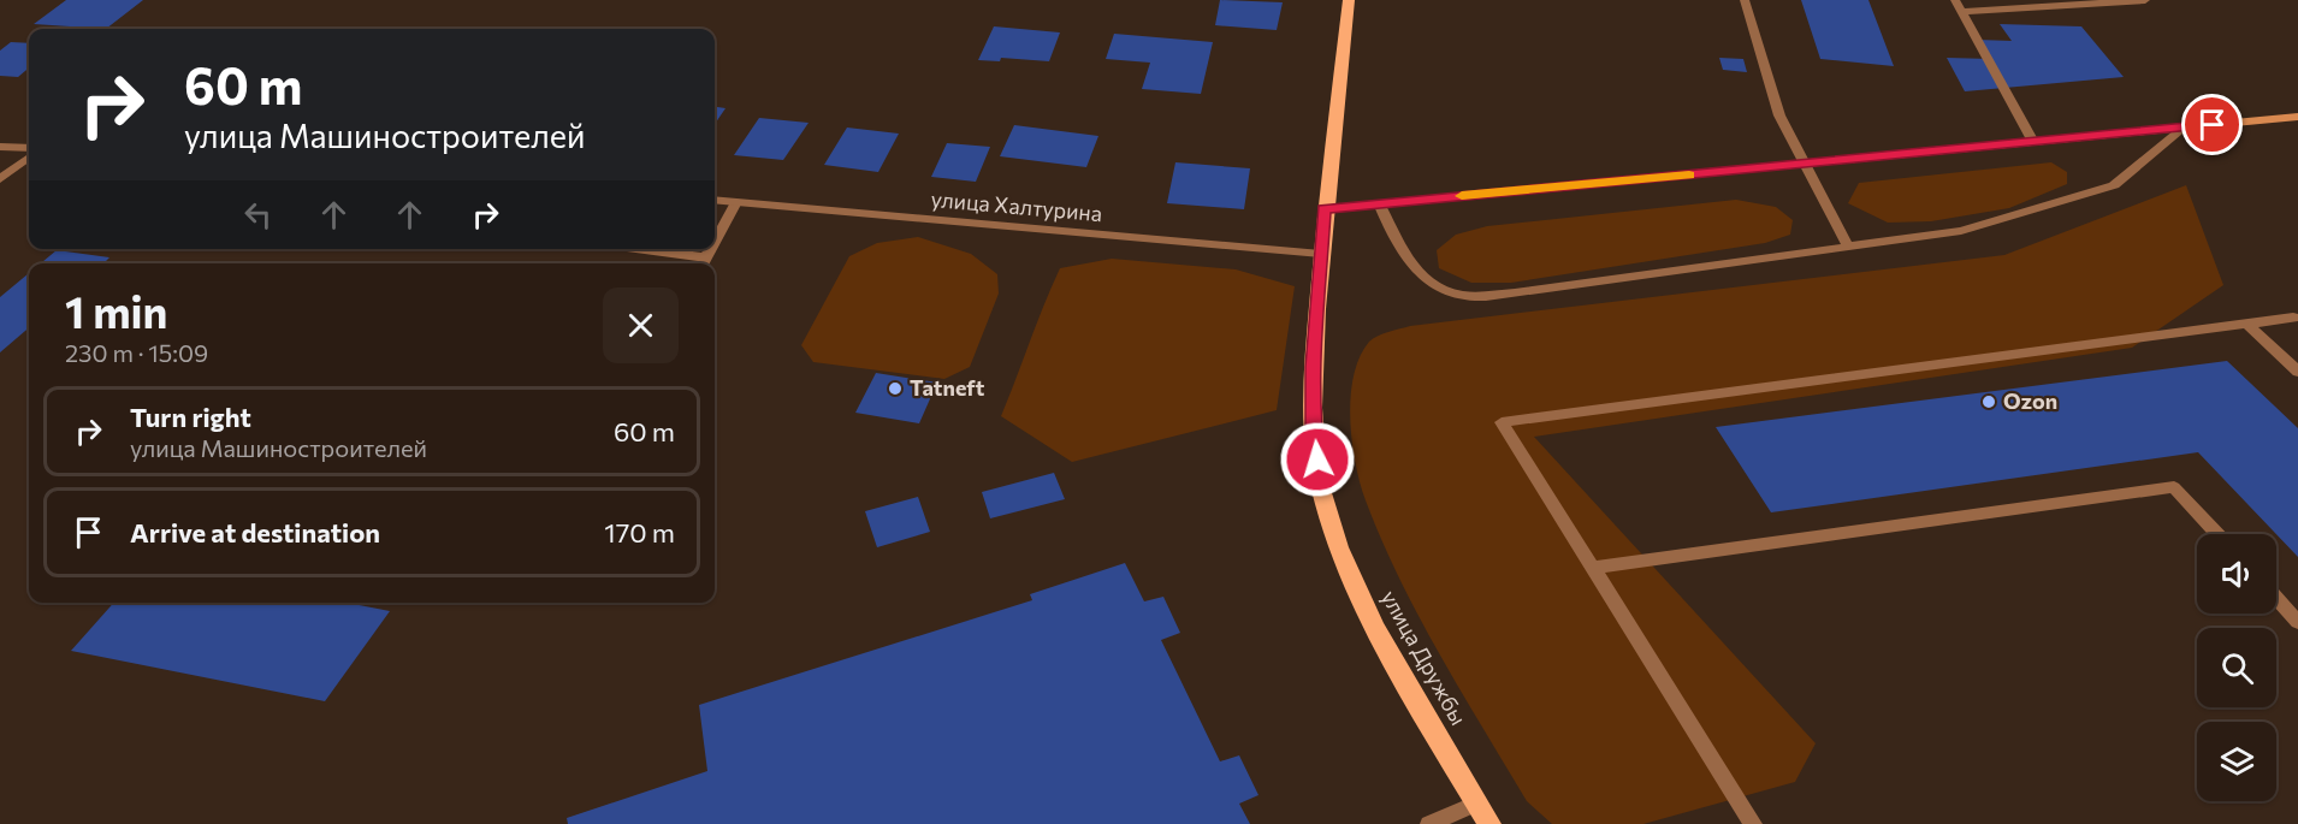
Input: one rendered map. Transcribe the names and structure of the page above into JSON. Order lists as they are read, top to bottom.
{
  "streets": {
    "main road": ["улица Дружбы"],
    "street": ["улица Халтурина"]
  },
  "crossings": [
    ["улица Халтурина", "улица Дружбы"]
  ],
  "places": ["Tatneft", "Ozon"],
  "page": {
    "turn": ["60 m", "улица Машиностроителей"],
    "heading": ["1 min", "230 m · 15:09"],
    "list": [
      {
        "name": "Turn right",
        "note": "улица Машиностроителей",
        "value": "60 m"
      },
      {
        "name": "Arrive at destination",
        "value": "170 m"
      }
    ]
  }
}
